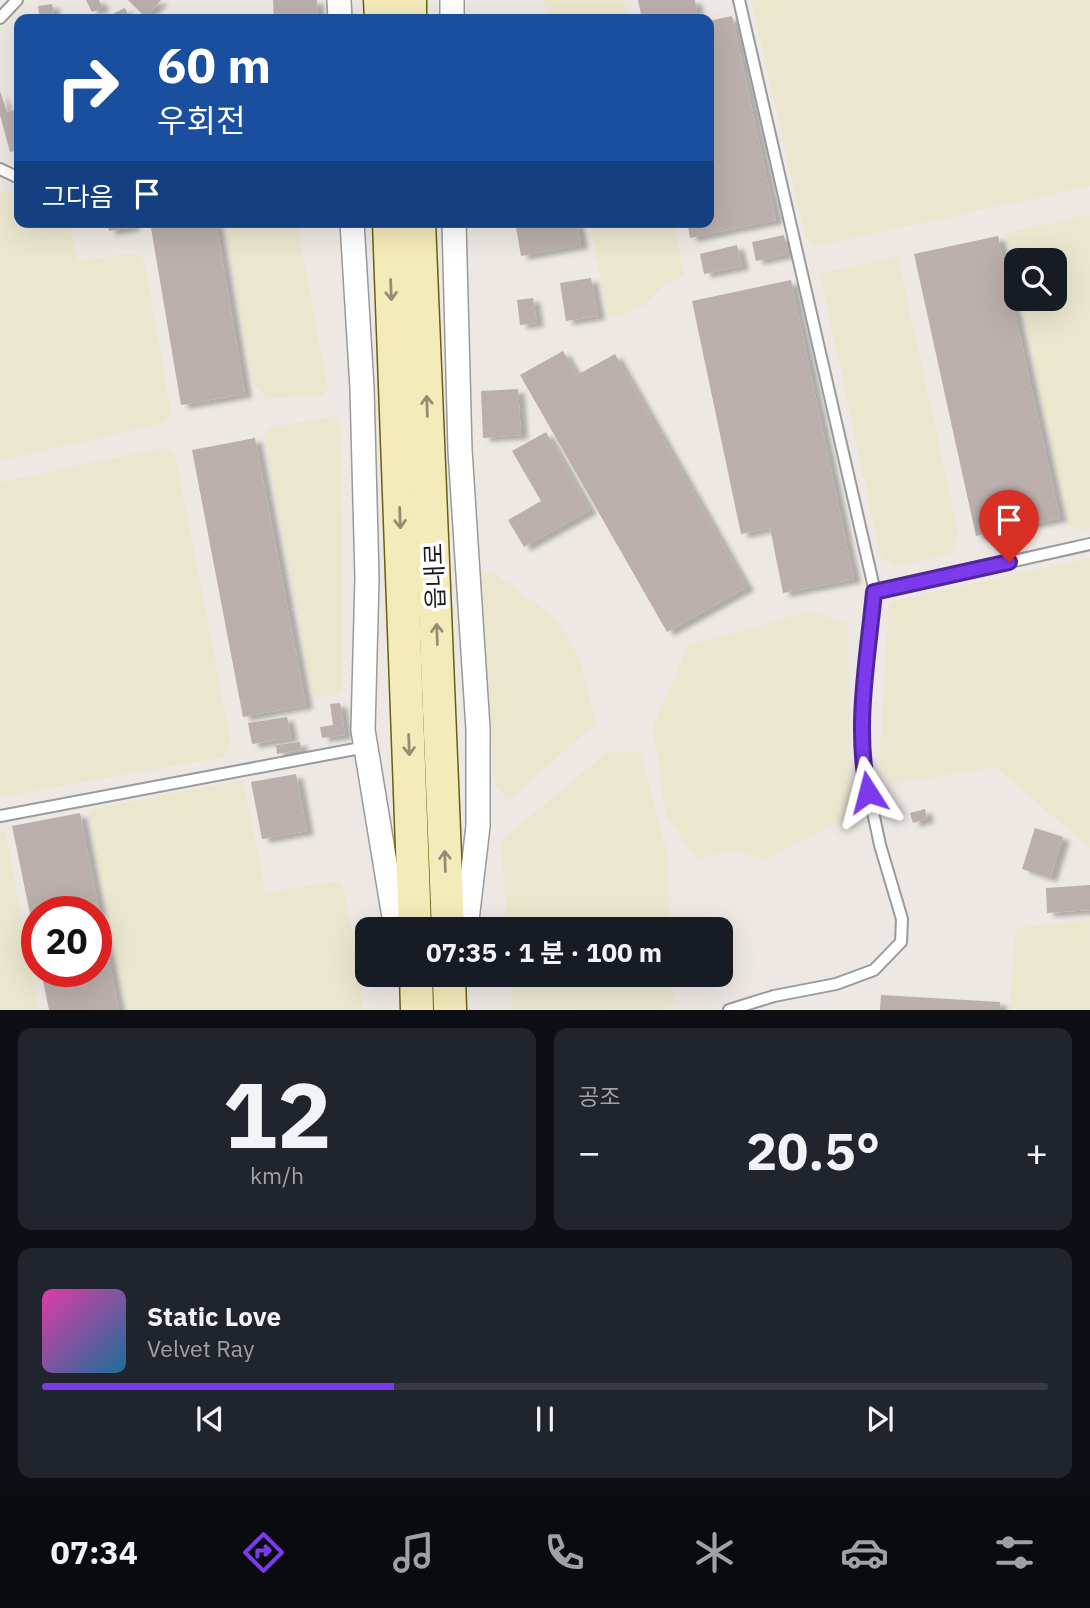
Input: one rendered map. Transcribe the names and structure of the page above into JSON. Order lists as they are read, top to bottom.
{
  "streets": {
    "street": ["읍내로"]
  },
  "page": {
    "turn": ["60 m", "우회전"],
    "then": "그다음",
    "limit": "20",
    "trip": "07:35 · 1 분 · 100 m",
    "tile": [
      ["12", "km/h"],
      "공조"
    ],
    "heat": ["−", "20.5°", "+"],
    "song": ["Static Love", "Velvet Ray"],
    "tabs": "07:34"
  }
}
